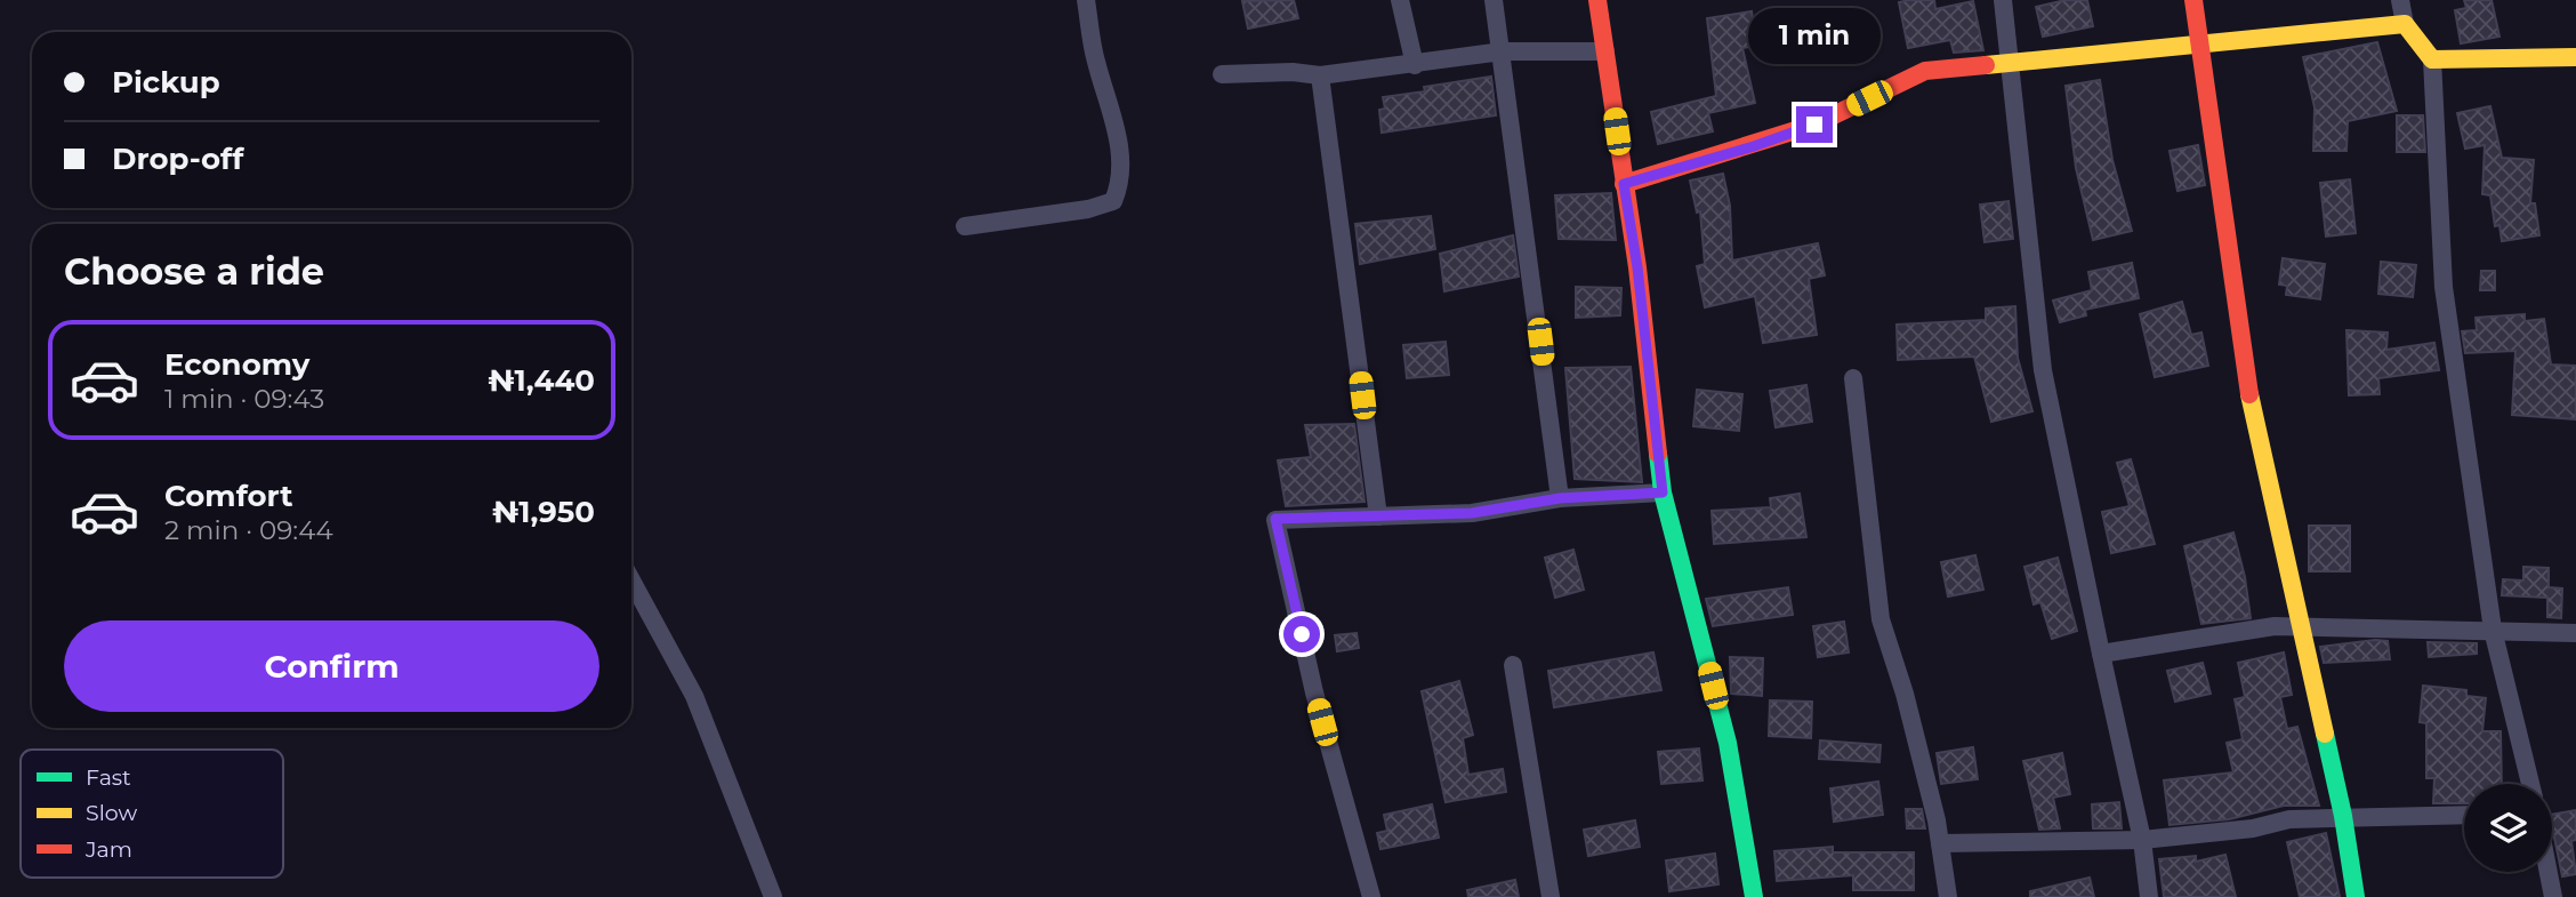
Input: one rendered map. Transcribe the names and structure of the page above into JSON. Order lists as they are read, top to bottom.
{
  "legend": ["Fast", "Slow", "Jam"],
  "page": {
    "bubble": "1 min",
    "banner": ["Pickup", "Drop-off"],
    "heading": "Choose a ride",
    "list": [
      {
        "name": "Economy",
        "note": "1 min · 09:43",
        "value": "₦1,440"
      },
      {
        "name": "Comfort",
        "note": "2 min · 09:44",
        "value": "₦1,950"
      }
    ],
    "buttons": "Confirm"
  }
}
